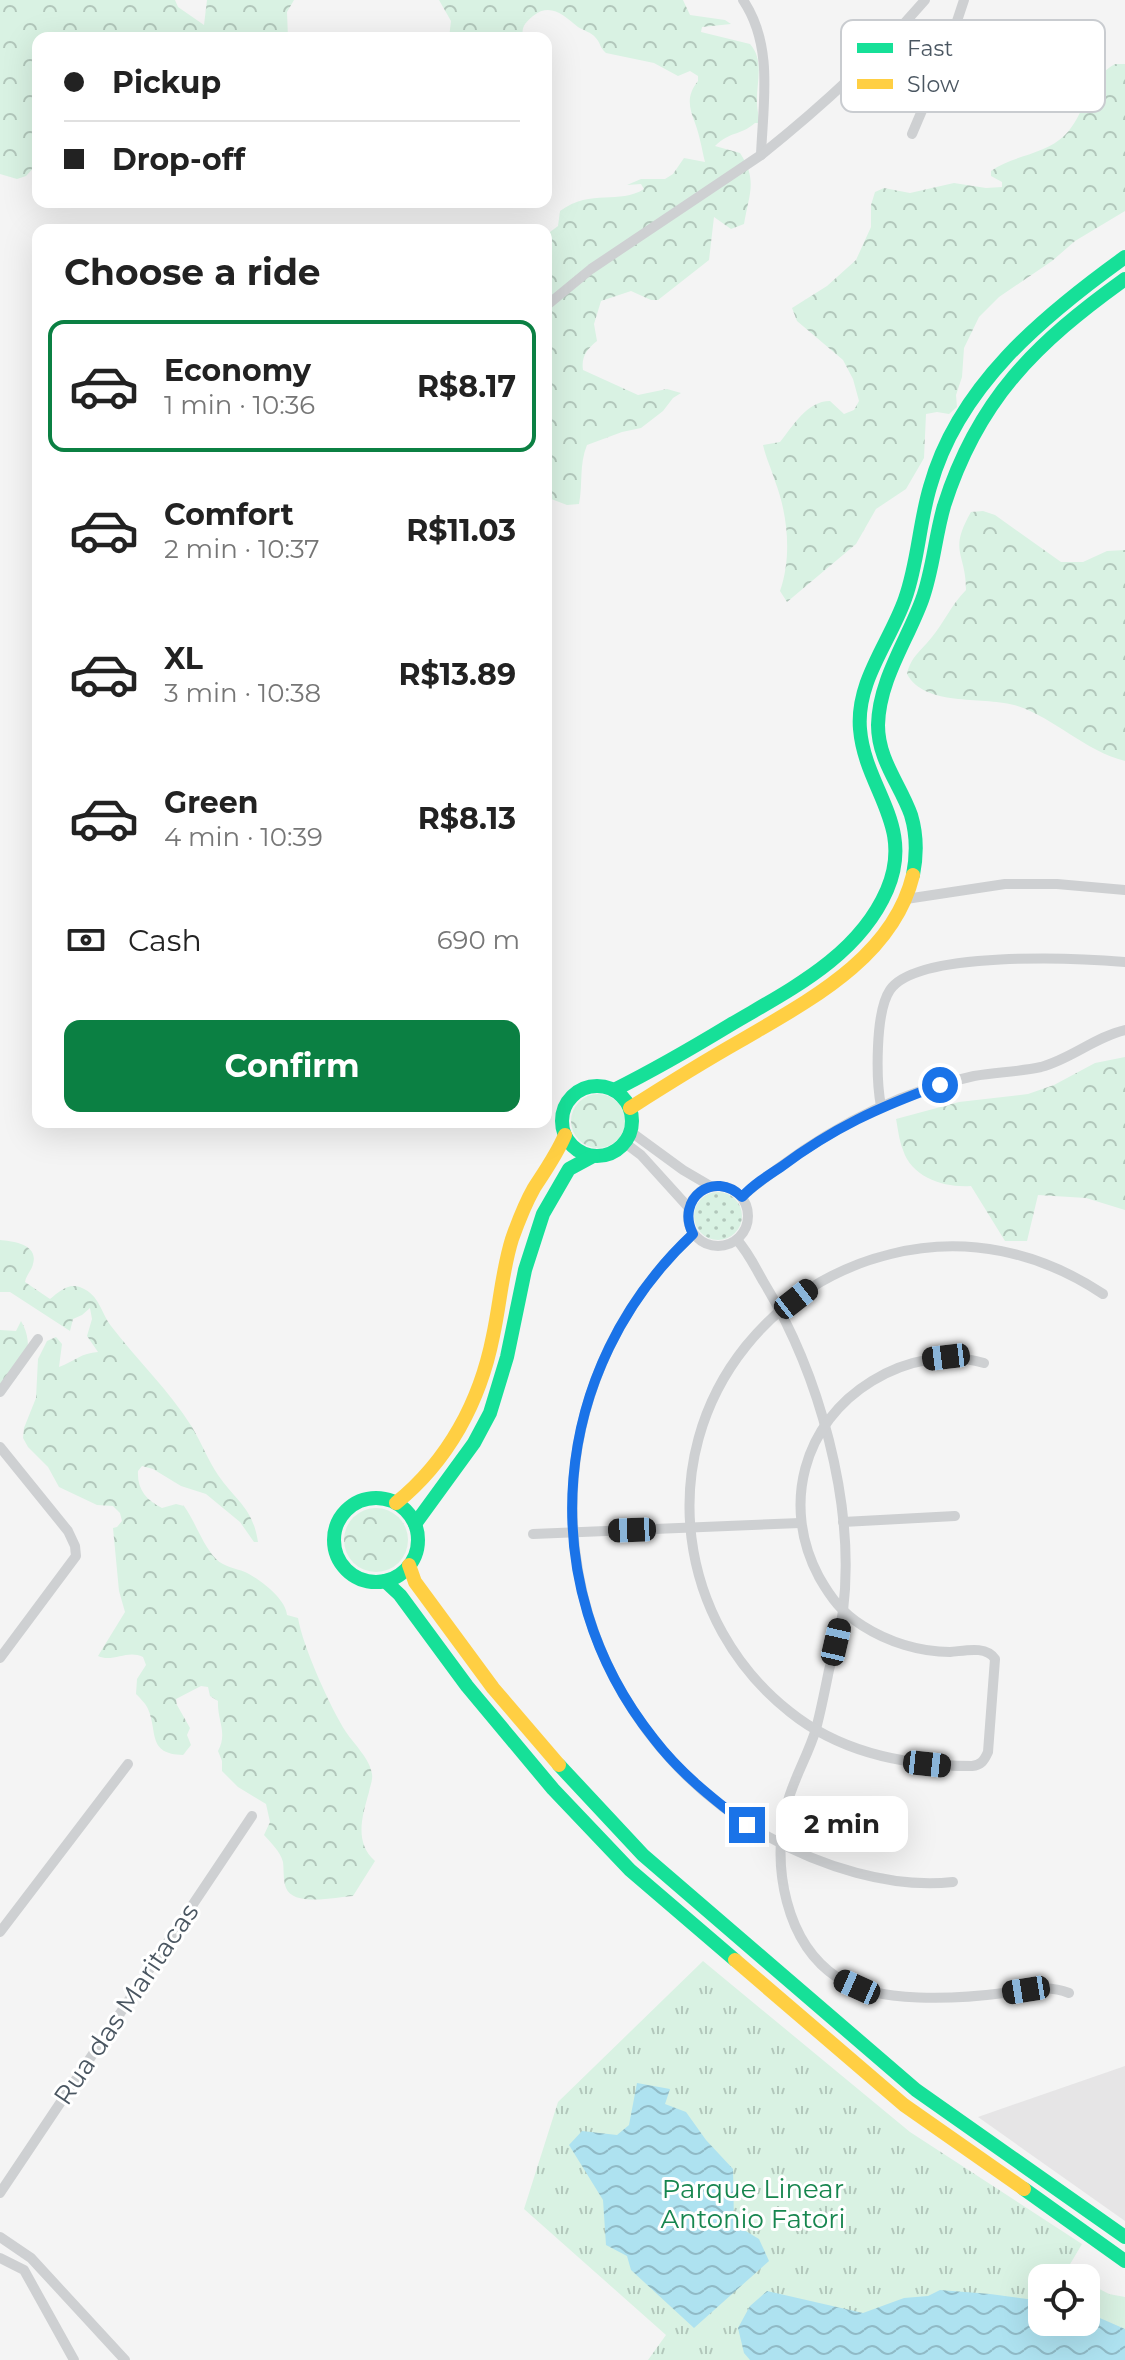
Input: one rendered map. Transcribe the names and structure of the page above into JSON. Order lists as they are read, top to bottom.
{
  "streets": {
    "street": ["Rua das Maritacas"]
  },
  "parks": ["Parque Linear Antonio Fatori"],
  "legend": ["Fast", "Slow"],
  "page": {
    "banner": ["Pickup", "Drop-off"],
    "heading": "Choose a ride",
    "list": [
      {
        "name": "Economy",
        "note": "1 min · 10:36",
        "value": "R$8.17"
      },
      {
        "name": "Comfort",
        "note": "2 min · 10:37",
        "value": "R$11.03"
      },
      {
        "name": "XL",
        "note": "3 min · 10:38",
        "value": "R$13.89"
      },
      {
        "name": "Green",
        "note": "4 min · 10:39",
        "value": "R$8.13"
      }
    ],
    "pay": ["Cash", "690 m"],
    "buttons": "Confirm",
    "bubble": "2 min"
  }
}
